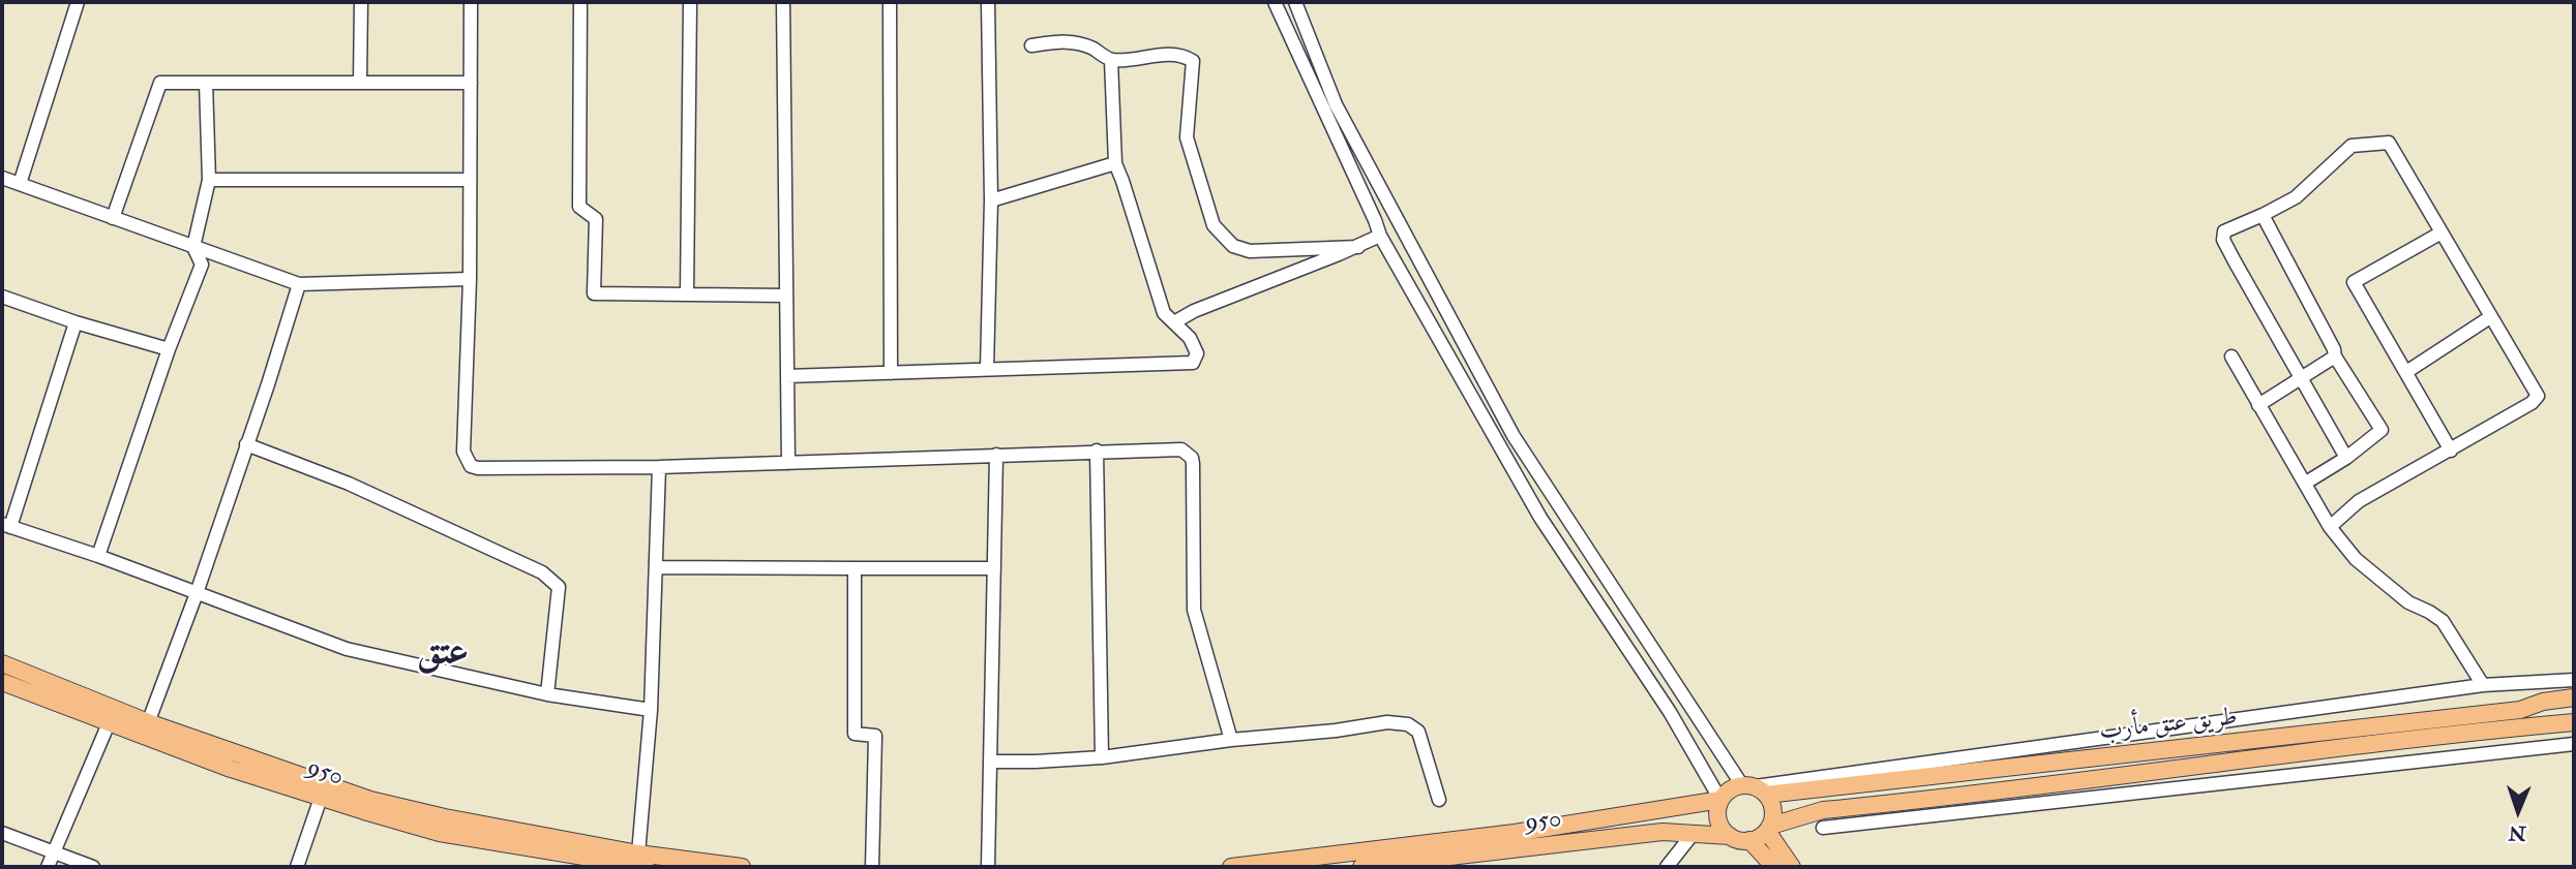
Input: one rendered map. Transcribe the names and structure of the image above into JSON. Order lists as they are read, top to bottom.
{
  "streets": {
    "main road": ["طريق عتق مأرب", "950"]
  },
  "crossings": [
    ["طريق عتق مأرب", "950"]
  ],
  "districts": ["عتق"],
  "north": "bottom"
}
